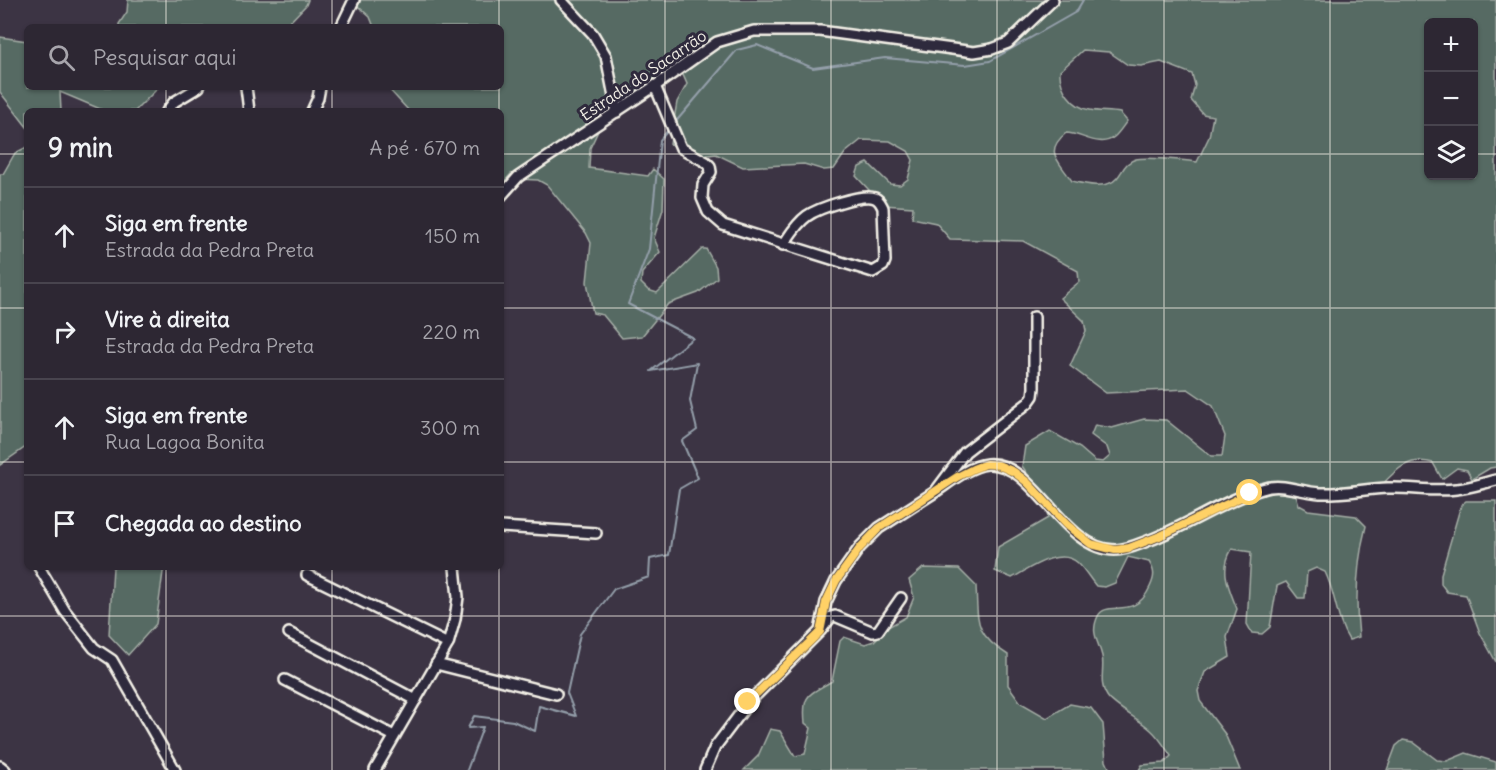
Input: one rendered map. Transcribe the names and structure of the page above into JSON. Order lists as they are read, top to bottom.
{
  "streets": {
    "street": ["Estrada do Sacarrão"]
  },
  "page": {
    "map_buttons": ["+", "−"],
    "search": "Pesquisar aqui",
    "heading": ["9 min", "A pé · 670 m"],
    "list": [
      ["Siga em frente", "Estrada da Pedra Preta", "150 m"],
      ["Vire à direita", "Estrada da Pedra Preta", "220 m"],
      ["Siga em frente", "Rua Lagoa Bonita", "300 m"],
      "Chegada ao destino"
    ]
  }
}
